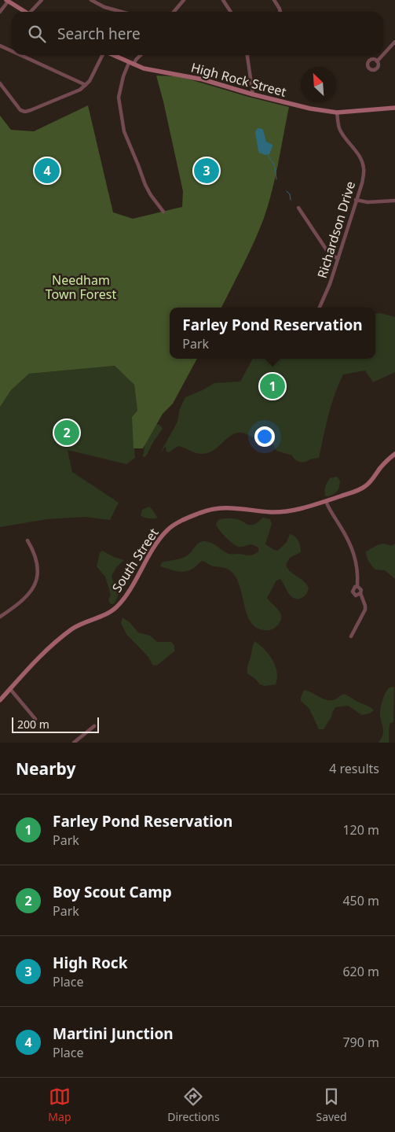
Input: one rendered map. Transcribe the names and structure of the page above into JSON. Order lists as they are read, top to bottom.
{
  "streets": {
    "street": ["High Rock Street", "Richardson Drive", "South Street"]
  },
  "crossings": [
    ["High Rock Street", "Richardson Drive"]
  ],
  "parks": ["Needham Town Forest"],
  "scale_bar": "200 m",
  "north": "top left",
  "page": {
    "search": "Search here",
    "pins": [
      "3",
      "4",
      "1",
      "2"
    ],
    "popup": ["Farley Pond Reservation", "Park"],
    "scale": "200 m",
    "heading": ["Nearby", "4 results"],
    "list": [
      {
        "mark": "1",
        "name": "Farley Pond Reservation",
        "note": "Park",
        "value": "120 m"
      },
      {
        "mark": "2",
        "name": "Boy Scout Camp",
        "note": "Park",
        "value": "450 m"
      },
      {
        "mark": "3",
        "name": "High Rock",
        "note": "Place",
        "value": "620 m"
      },
      {
        "mark": "4",
        "name": "Martini Junction",
        "note": "Place",
        "value": "790 m"
      }
    ],
    "nav": ["Map", "Directions", "Saved"]
  }
}
